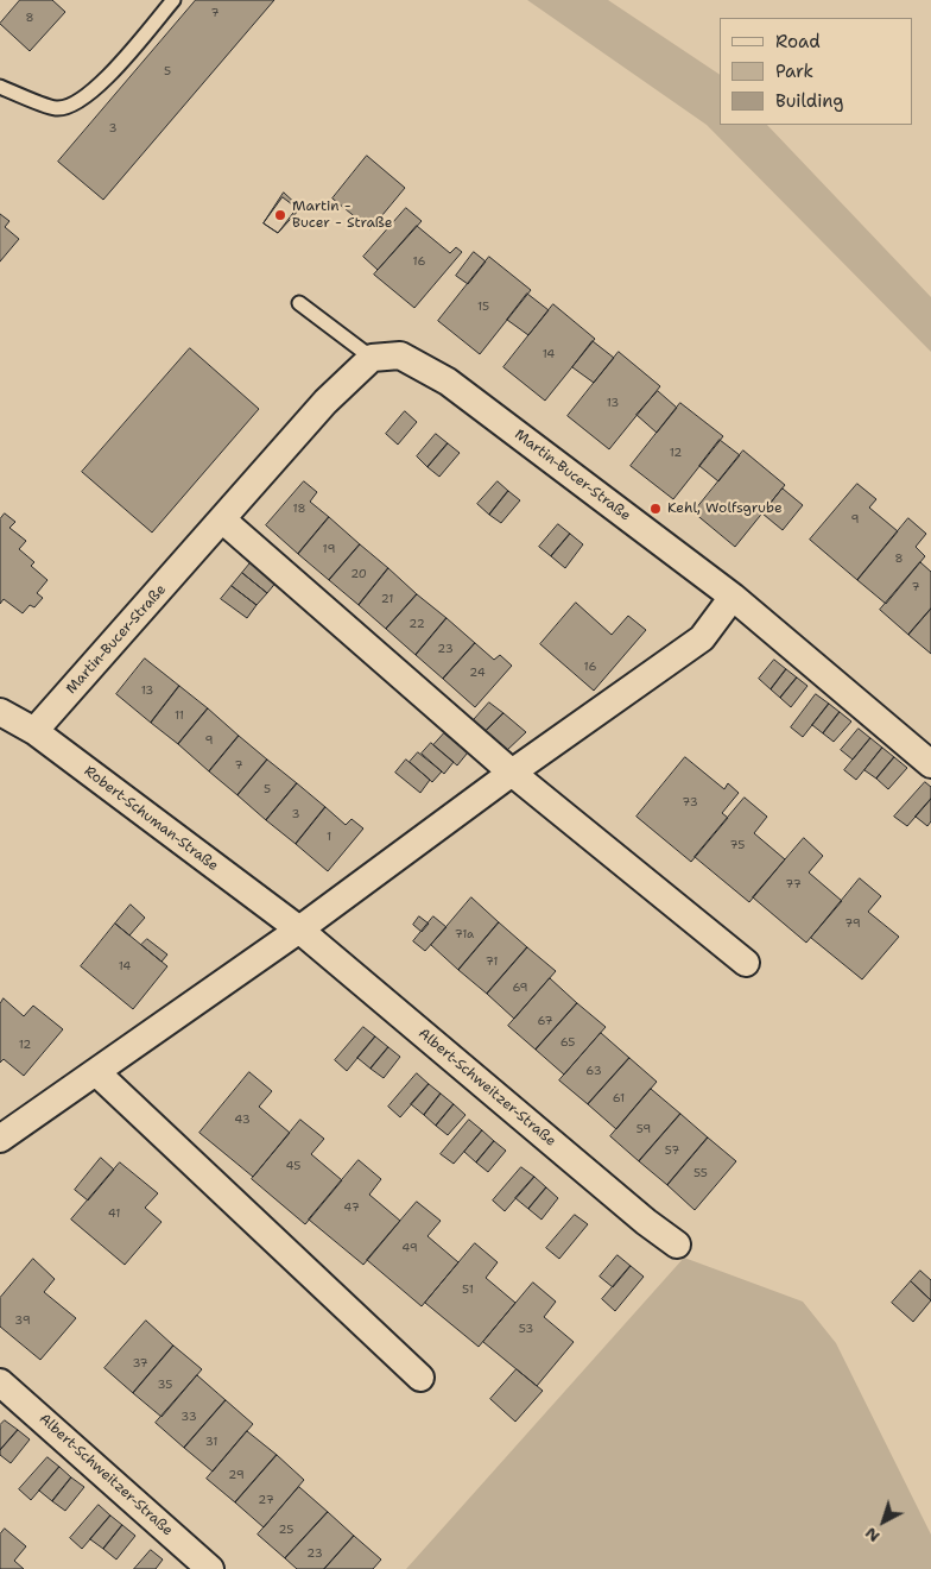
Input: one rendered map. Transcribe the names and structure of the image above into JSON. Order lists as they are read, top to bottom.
{
  "streets": {
    "street": ["Martin-Bucer-Straße", "Robert-Schuman-Straße", "Albert-Schweitzer-Straße"]
  },
  "crossings": [
    ["Martin-Bucer-Straße", "Robert-Schuman-Straße"],
    ["Robert-Schuman-Straße", "Albert-Schweitzer-Straße"]
  ],
  "places": ["Martin - Bucer - Straße", "Kehl, Wolfsgrube"],
  "house_numbers": [
    "7",
    "8",
    "5",
    "3",
    "16",
    "15",
    "14",
    "13",
    "12",
    "18",
    "9",
    "19",
    "8",
    "20",
    "7",
    "21",
    "22",
    "23",
    "16",
    "24",
    "13",
    "11",
    "9",
    "7",
    "5",
    "73",
    "3",
    "1",
    "75",
    "77",
    "79",
    "71a",
    "71",
    "14",
    "69",
    "67",
    "65",
    "12",
    "63",
    "61",
    "43",
    "59",
    "57",
    "45",
    "55",
    "47",
    "41",
    "49",
    "51",
    "39",
    "53",
    "37",
    "35",
    "33",
    "31",
    "29",
    "27",
    "25",
    "23"
  ],
  "legend": ["Road", "Park", "Building"],
  "north": "bottom left"
}
